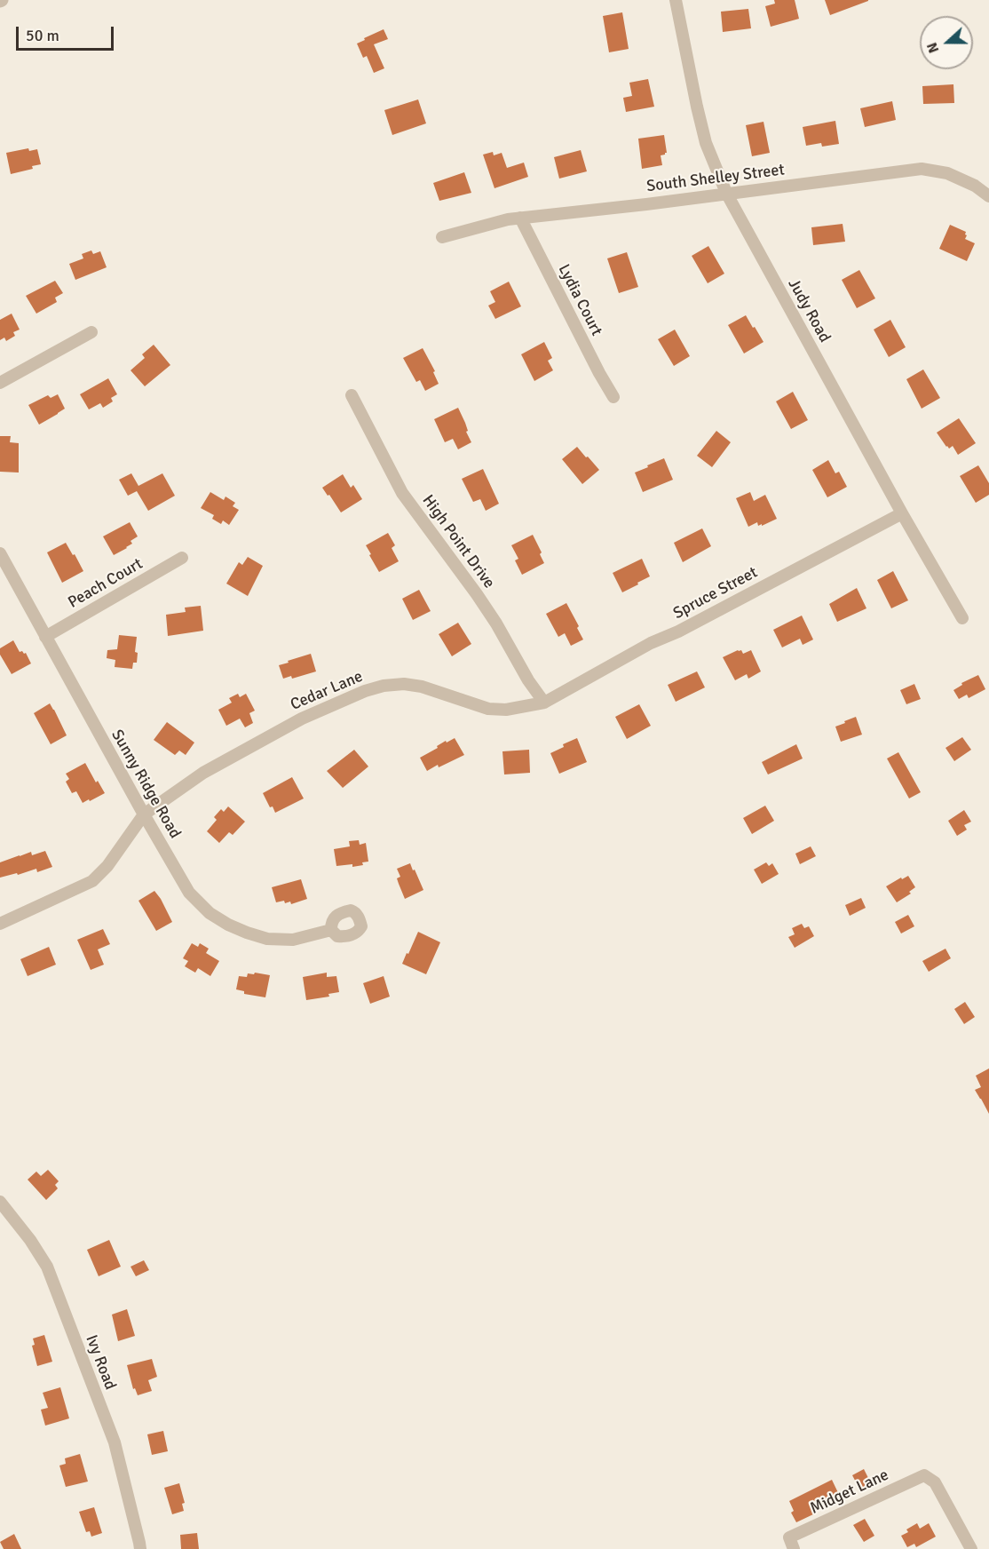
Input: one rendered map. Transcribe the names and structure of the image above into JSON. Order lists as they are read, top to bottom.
{
  "streets": {
    "street": [
      "South Shelley Street",
      "Lydia Court",
      "Judy Road",
      "High Point Drive",
      "Peach Court",
      "Spruce Street",
      "Cedar Lane",
      "Sunny Ridge Road",
      "Ivy Road",
      "Midget Lane"
    ]
  },
  "crossings": [
    ["South Shelley Street", "Lydia Court"],
    ["South Shelley Street", "Judy Road"],
    ["Judy Road", "Spruce Street"],
    ["High Point Drive", "Spruce Street"],
    ["High Point Drive", "Cedar Lane"],
    ["Peach Court", "Sunny Ridge Road"],
    ["Spruce Street", "Cedar Lane"],
    ["Cedar Lane", "Sunny Ridge Road"]
  ],
  "scale_bar": "50 m",
  "north": "left"
}
